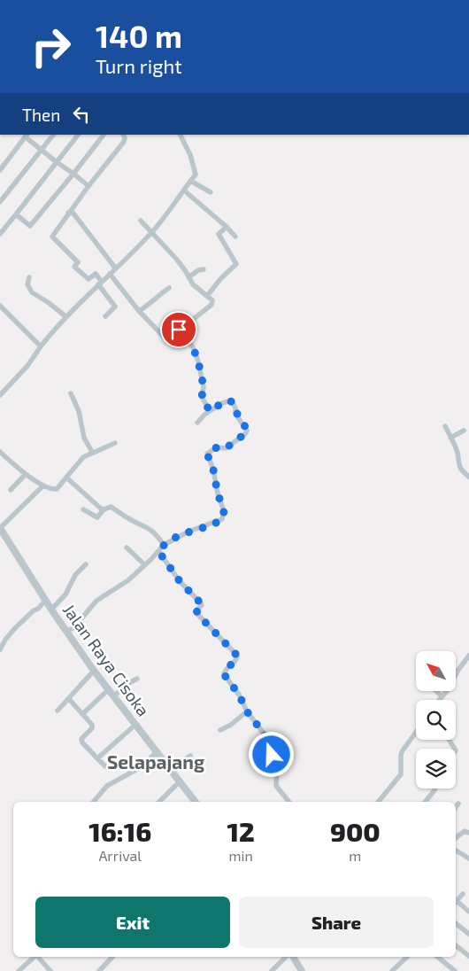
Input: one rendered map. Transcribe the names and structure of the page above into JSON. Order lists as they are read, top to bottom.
{
  "streets": {
    "street": ["Jalan Raya Cisoka"]
  },
  "districts": ["Selapajang"],
  "north": "top left",
  "page": {
    "turn": ["140 m", "Turn right"],
    "then": "Then",
    "eta": [
      "16:16",
      "Arrival",
      "12",
      "min",
      "900",
      "m"
    ],
    "buttons": ["Exit", "Share"]
  }
}
